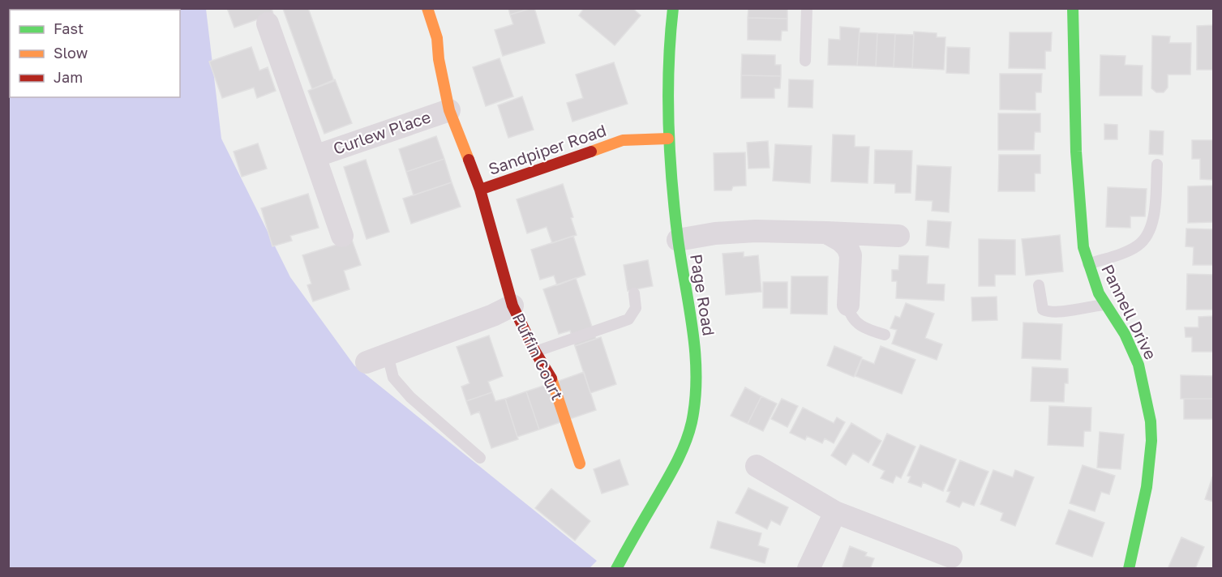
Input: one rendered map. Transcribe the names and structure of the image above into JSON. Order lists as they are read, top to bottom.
{
  "streets": {
    "street": [
      "Curlew Place",
      "Sandpiper Road",
      "Page Road",
      "Pannell Drive",
      "Puffin Court"
    ]
  },
  "crossings": [
    ["Curlew Place", "Sandpiper Road"],
    ["Sandpiper Road", "Page Road"],
    ["Sandpiper Road", "Puffin Court"]
  ],
  "legend": ["Fast", "Slow", "Jam"]
}
